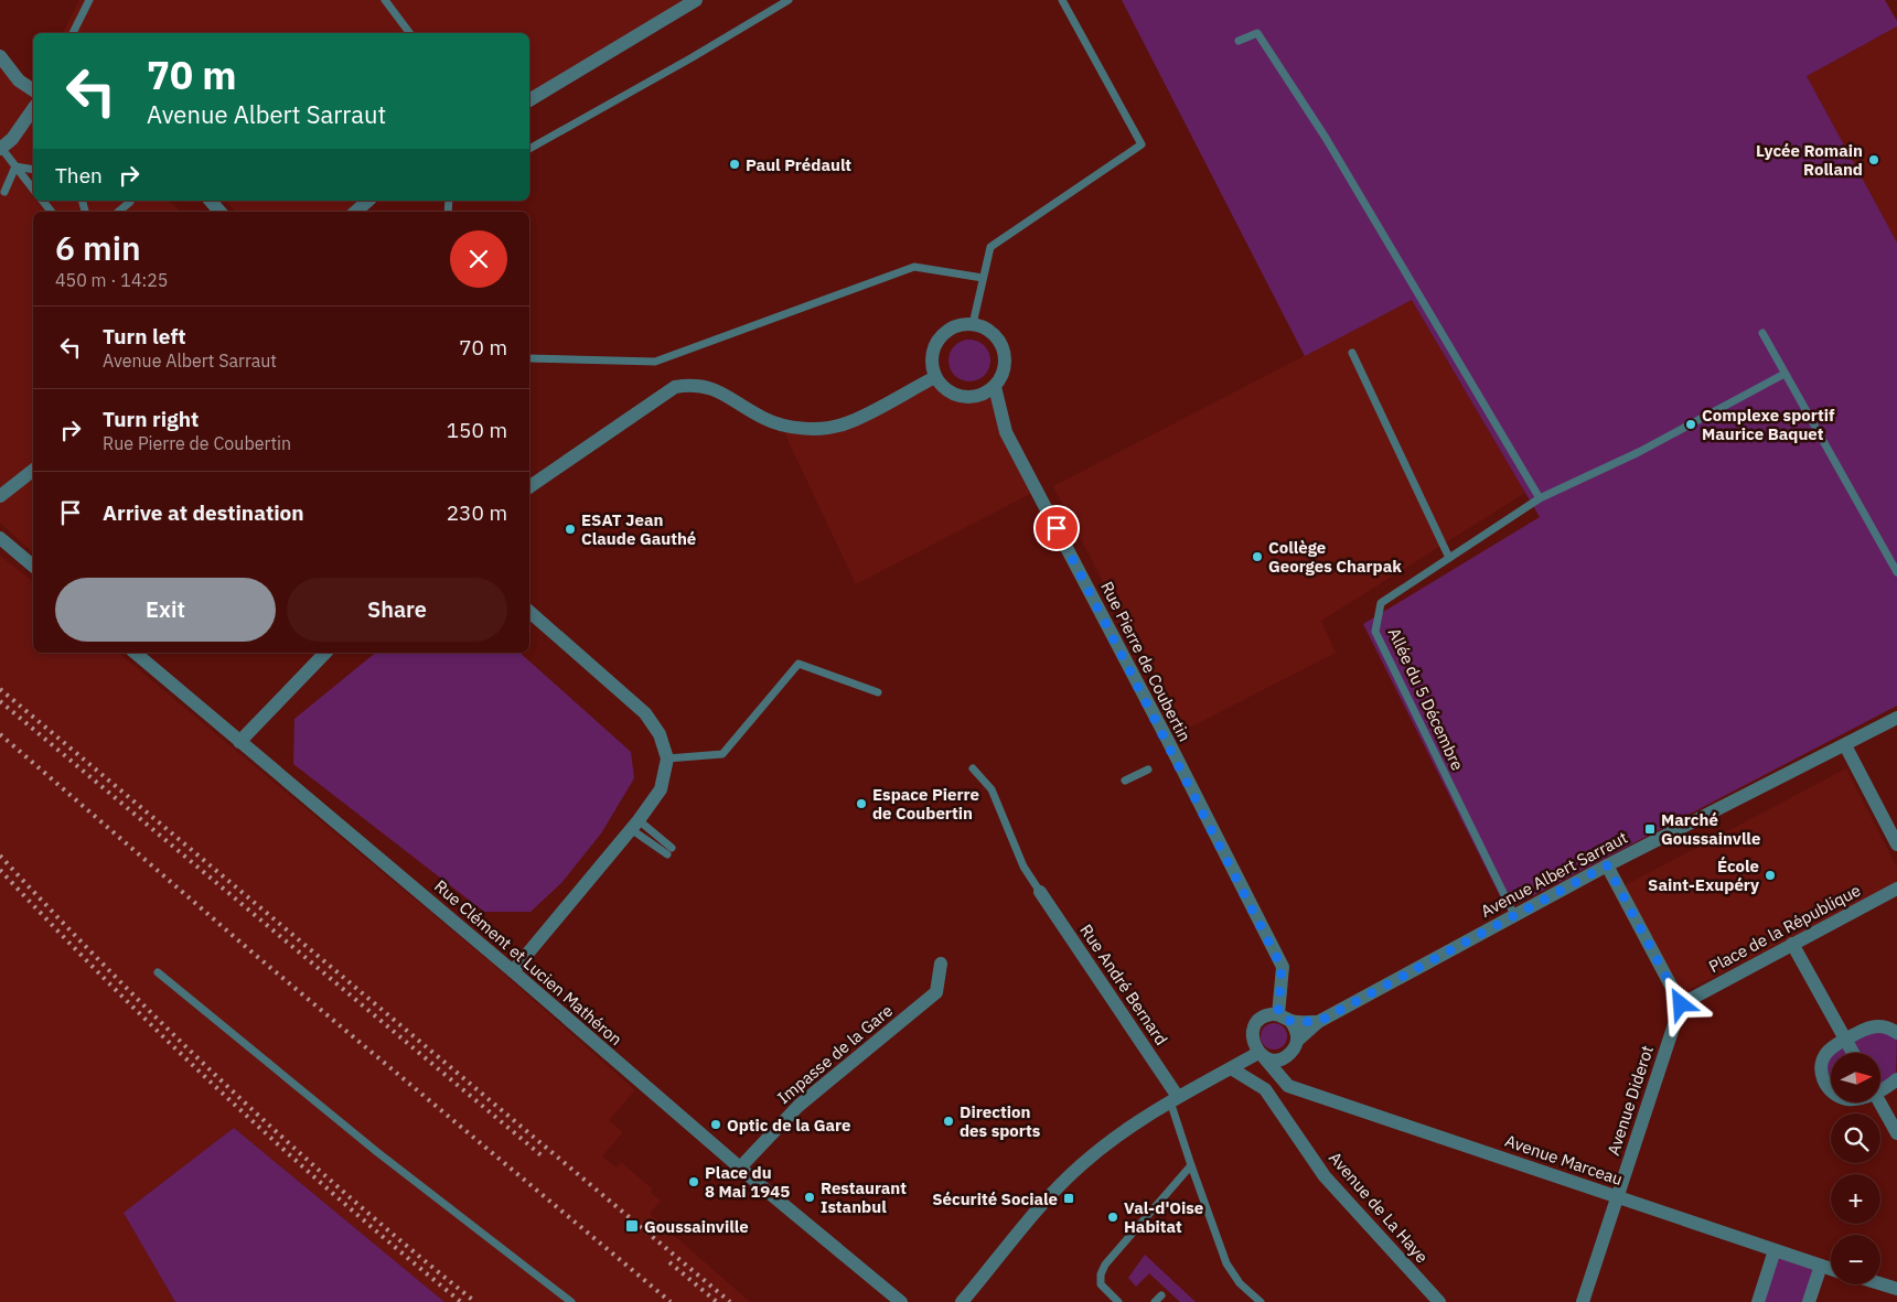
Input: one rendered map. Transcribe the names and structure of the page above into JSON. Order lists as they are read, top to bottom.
{
  "streets": {
    "street": [
      "Rue Pierre de Coubertin",
      "Avenue Albert Sarraut",
      "Place de la République",
      "Rue Clément et Lucien Mathéron",
      "Rue André Bernard",
      "Impasse de la Gare",
      "Avenue Diderot",
      "Avenue Marceau",
      "Avenue de La Haye"
    ],
    "lane": ["Allée du 5 Décembre"]
  },
  "crossings": [
    ["Rue Pierre de Coubertin", "Avenue Albert Sarraut"],
    ["Allée du 5 Décembre", "Avenue Albert Sarraut"],
    ["Place de la République", "Avenue Diderot"],
    ["Rue Clément et Lucien Mathéron", "Impasse de la Gare"],
    ["Avenue Diderot", "Avenue Marceau"]
  ],
  "places": {
    "other": [
      "Lycée Romain Rolland",
      "Paul Prédault",
      "Complexe sportif Maurice Baquet",
      "ESAT Jean Claude Gauthé",
      "Collège Georges Charpak",
      "Espace Pierre de Coubertin",
      "École Saint-Exupéry",
      "Direction des sports",
      "Optic de la Gare",
      "Place du 8 Mai 1945",
      "Restaurant Istanbul",
      "Val-d'Oise Habitat"
    ],
    "transit": ["Marché Goussainvlle", "Sécurité Sociale", "Goussainville"]
  },
  "north": "right",
  "page": {
    "turn": ["70 m", "Avenue Albert Sarraut"],
    "then": "Then",
    "heading": ["6 min", "450 m · 14:25"],
    "list": [
      {
        "name": "Turn left",
        "note": "Avenue Albert Sarraut",
        "value": "70 m"
      },
      {
        "name": "Turn right",
        "note": "Rue Pierre de Coubertin",
        "value": "150 m"
      },
      {
        "name": "Arrive at destination",
        "value": "230 m"
      }
    ],
    "buttons": ["Exit", "Share"],
    "map_buttons": ["+", "−"]
  }
}
